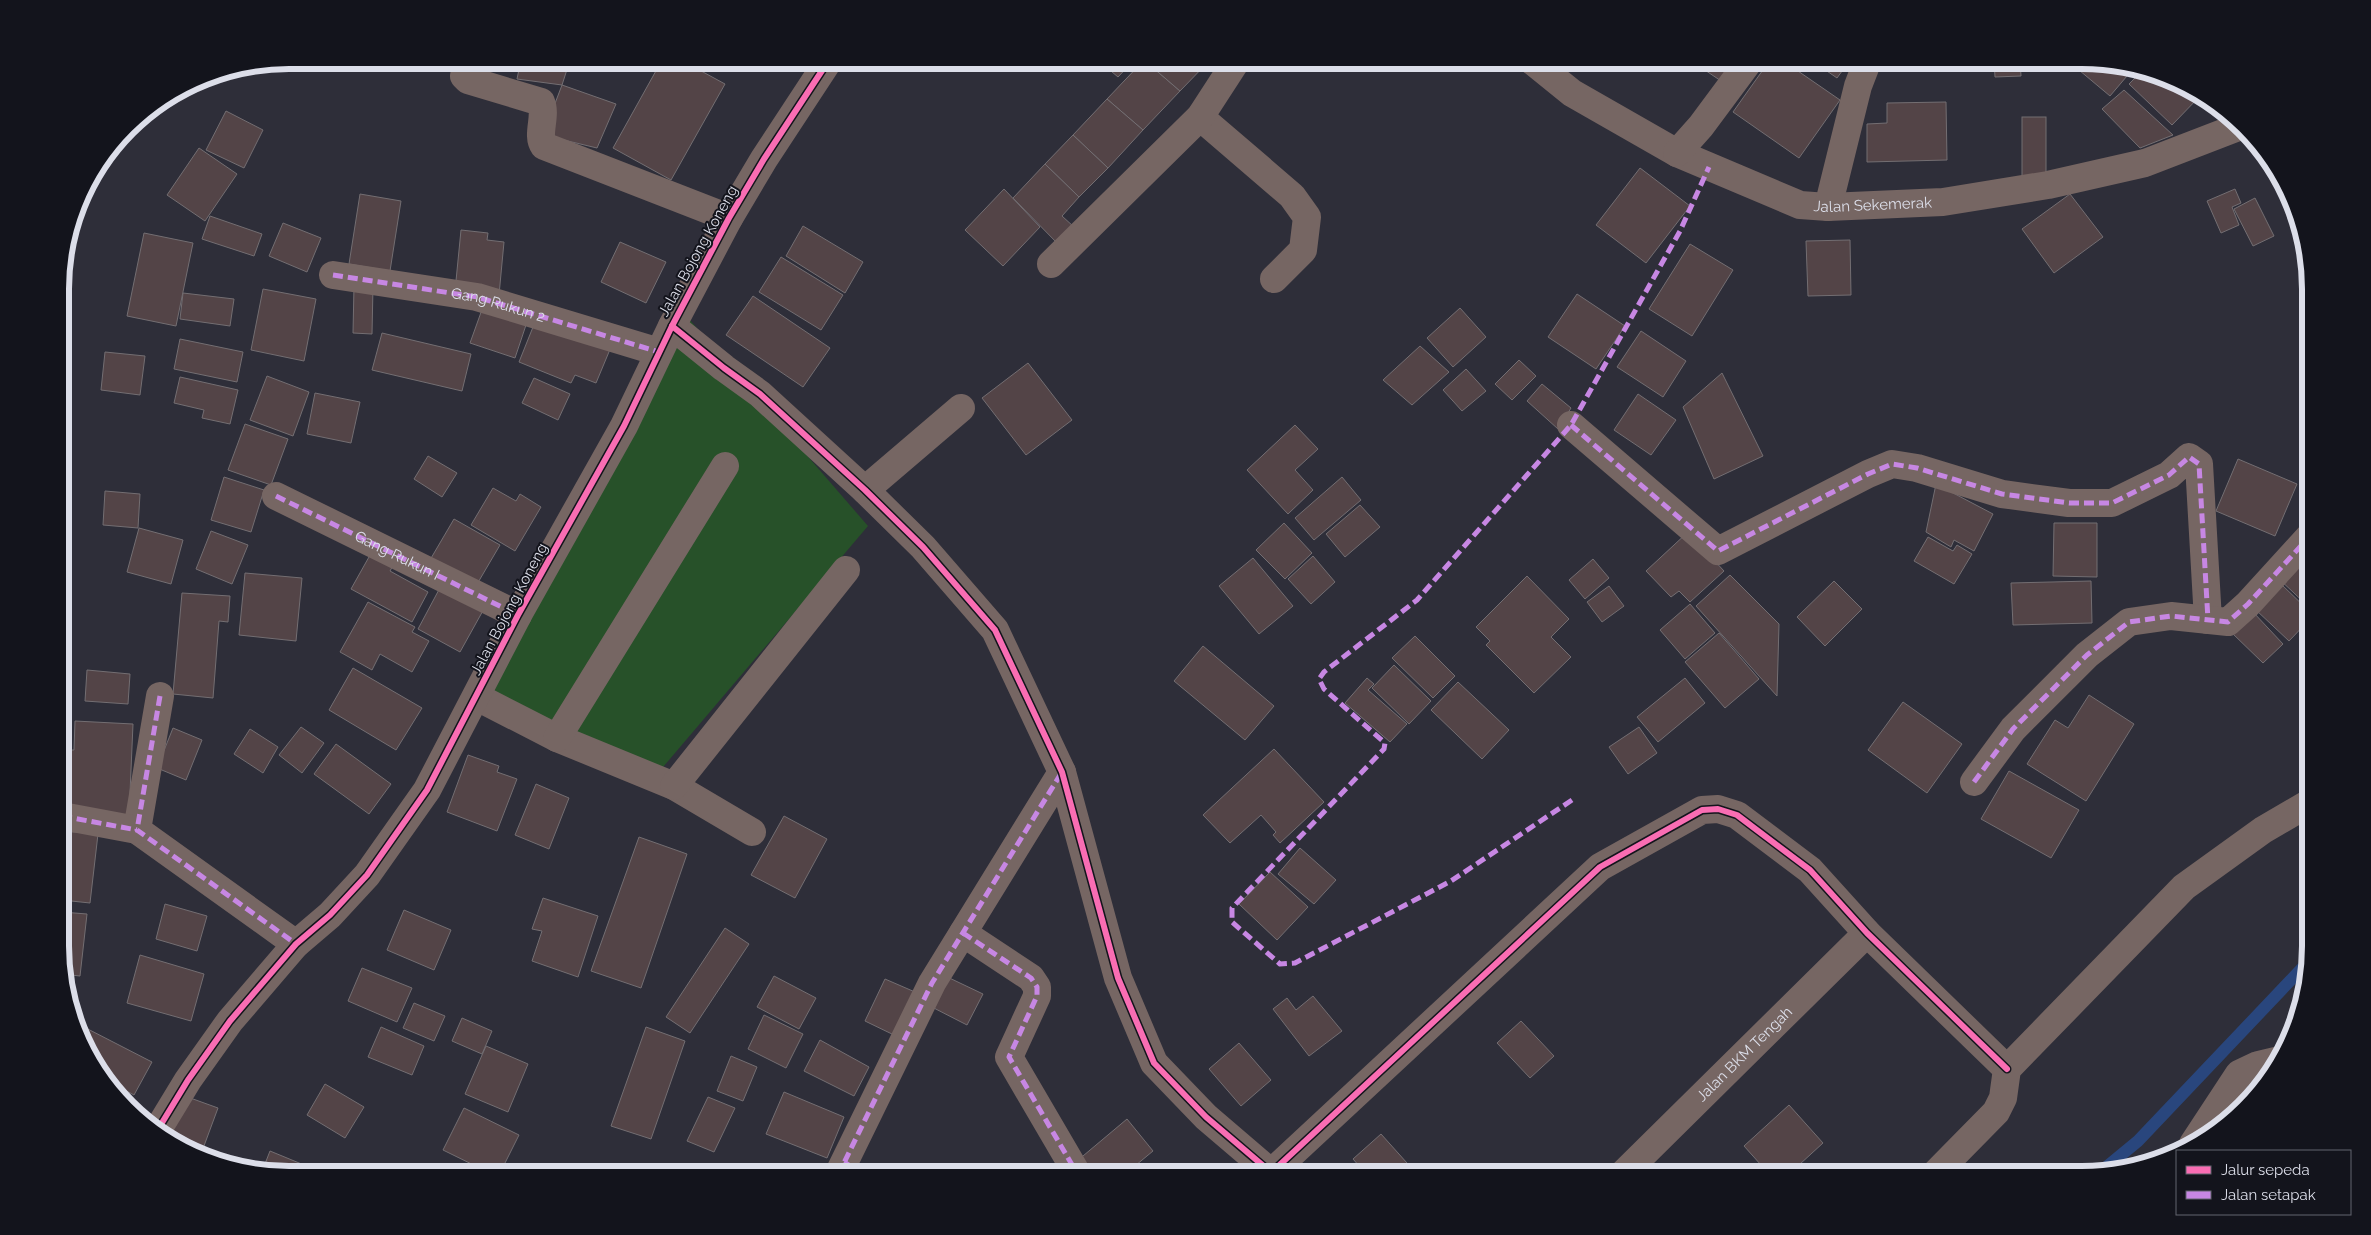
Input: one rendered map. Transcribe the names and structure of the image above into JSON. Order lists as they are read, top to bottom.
{
  "streets": {
    "street": [
      "Jalan Sekemerak",
      "Jalan Bojong Koneng",
      "Gang Rukun 2",
      "Gang Rukun I",
      "Jalan BKM Tengah"
    ]
  },
  "crossings": [
    ["Jalan Bojong Koneng", "Gang Rukun 2"],
    ["Jalan Bojong Koneng", "Gang Rukun I"]
  ],
  "legend": ["Jalur sepeda", "Jalan setapak"]
}
